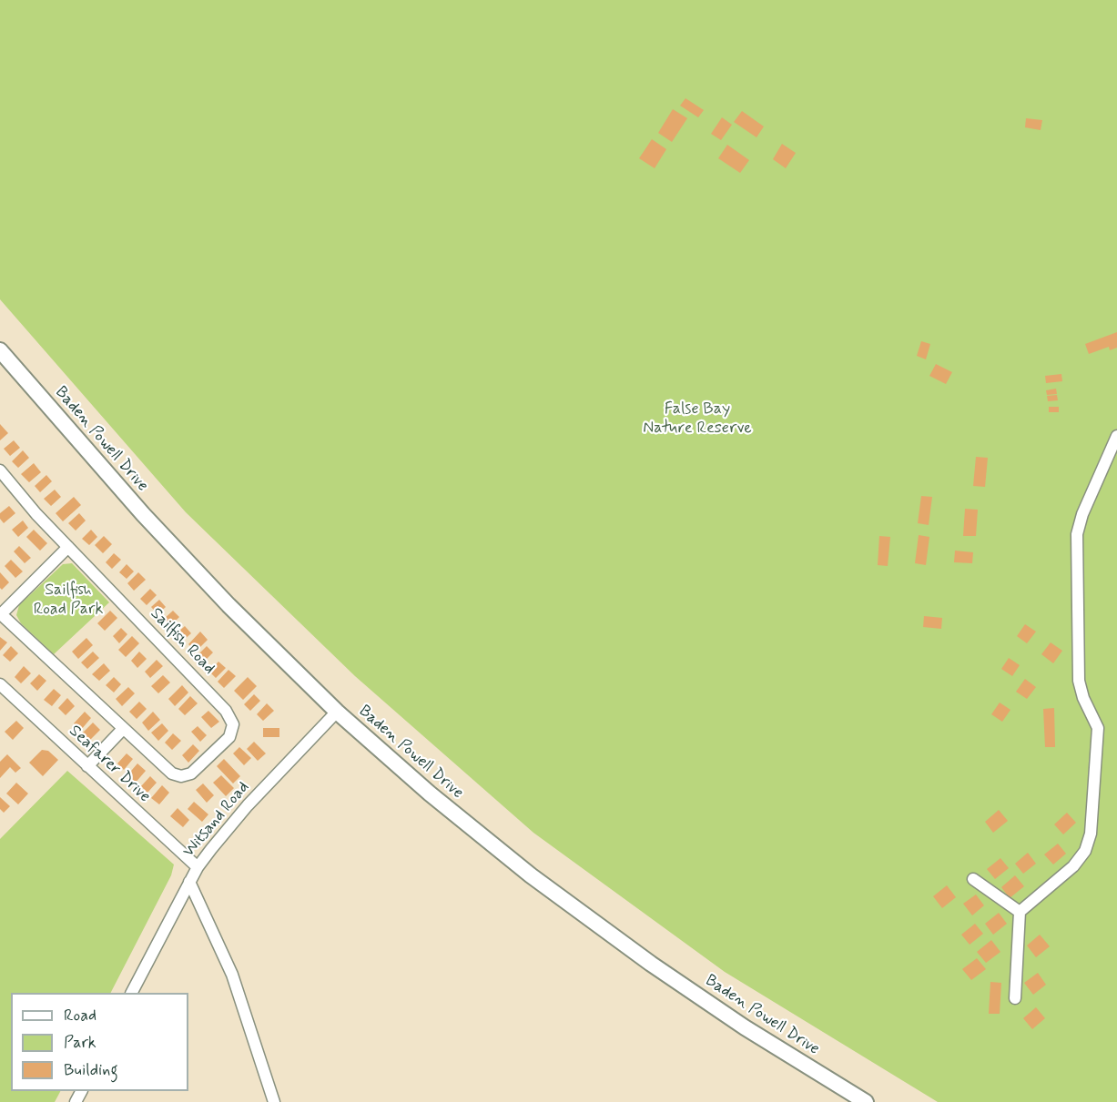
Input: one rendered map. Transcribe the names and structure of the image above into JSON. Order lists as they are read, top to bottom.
{
  "streets": {
    "main road": ["Baden Powell Drive"],
    "street": ["Sailfish Road", "Seafarer Drive", "Witsand Road"]
  },
  "crossings": [
    ["Baden Powell Drive", "Witsand Road"],
    ["Seafarer Drive", "Witsand Road"]
  ],
  "parks": ["False Bay Nature Reserve", "Sailfish Road Park"],
  "legend": ["Road", "Park", "Building"]
}
